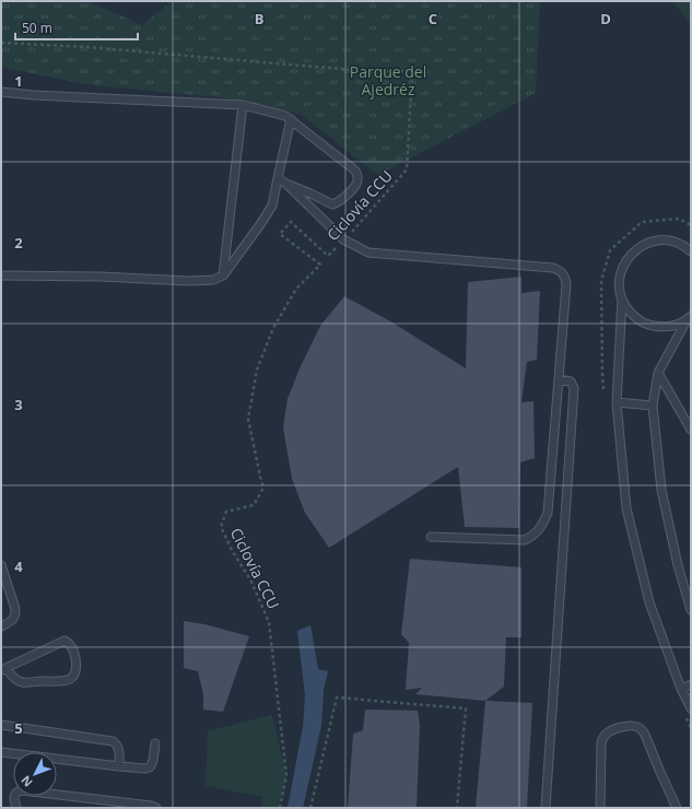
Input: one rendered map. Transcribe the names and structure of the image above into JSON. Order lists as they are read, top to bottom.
{
  "streets": {
    "path": ["Ciclovía CCU"]
  },
  "parks": ["Parque del Ajedréz"],
  "scale_bar": "50 m",
  "north": "bottom left",
  "grid": {
    "columns": ["B", "C", "D"],
    "rows": [
      "1",
      "2",
      "3",
      "4",
      "5"
    ]
  }
}
